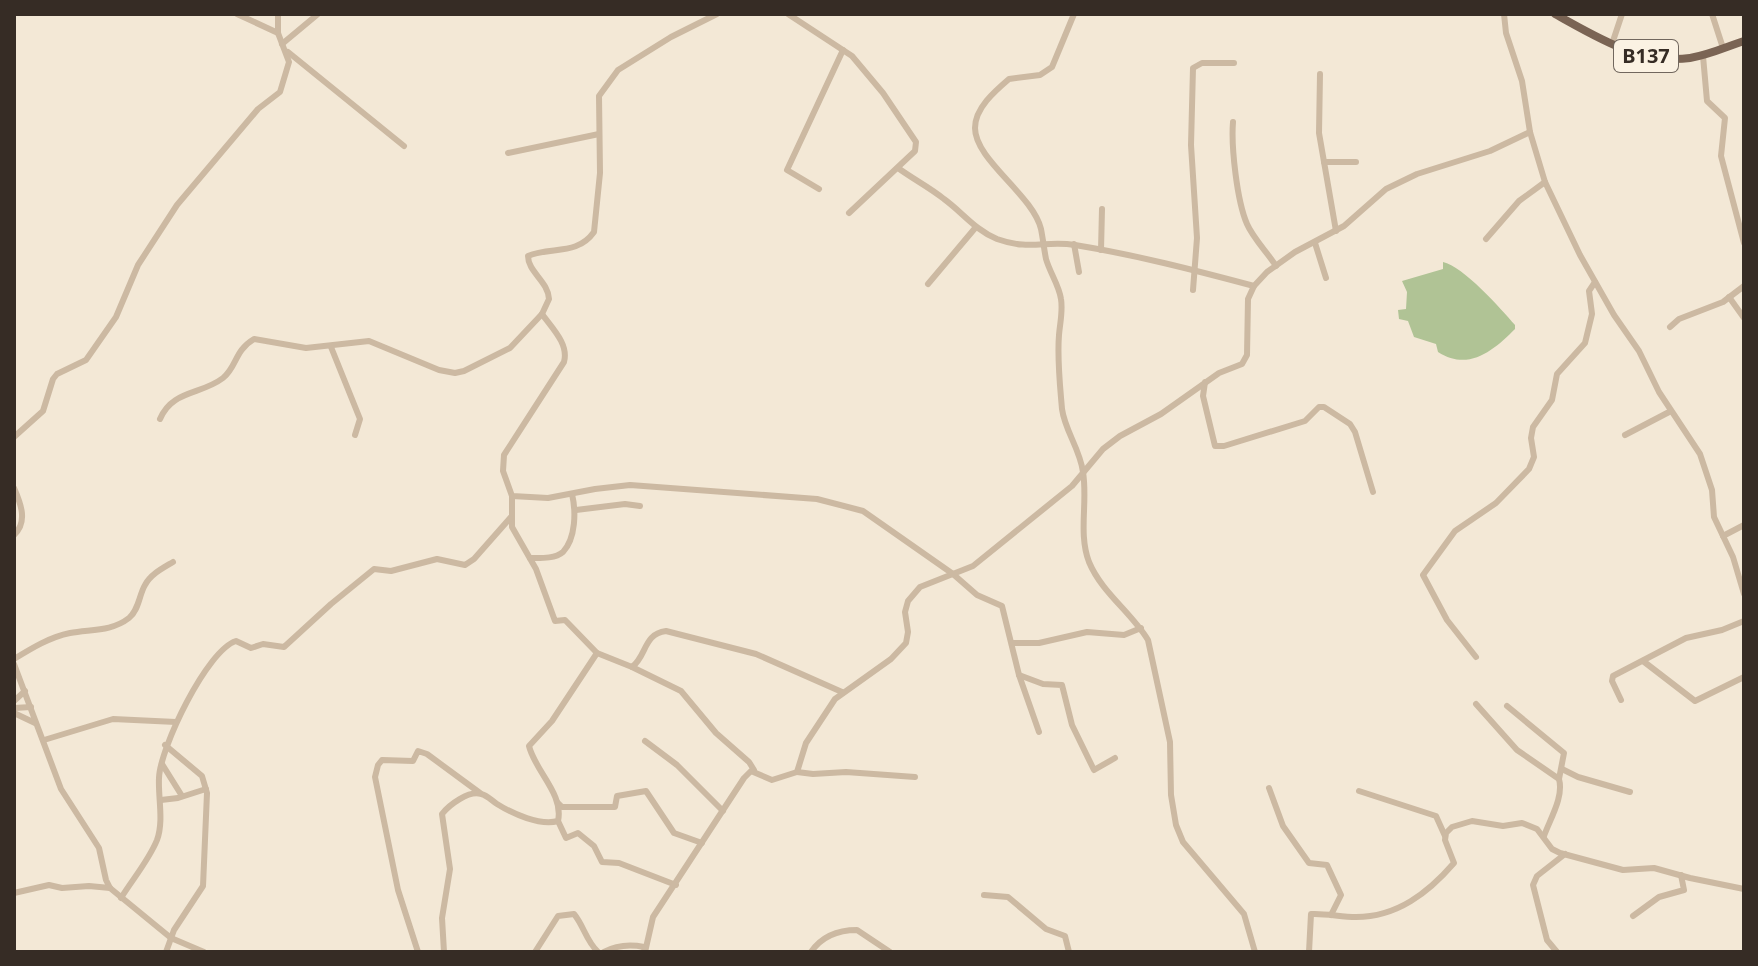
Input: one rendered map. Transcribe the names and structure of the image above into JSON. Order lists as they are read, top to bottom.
{
  "streets": {
    "main road": ["B137"]
  }
}
